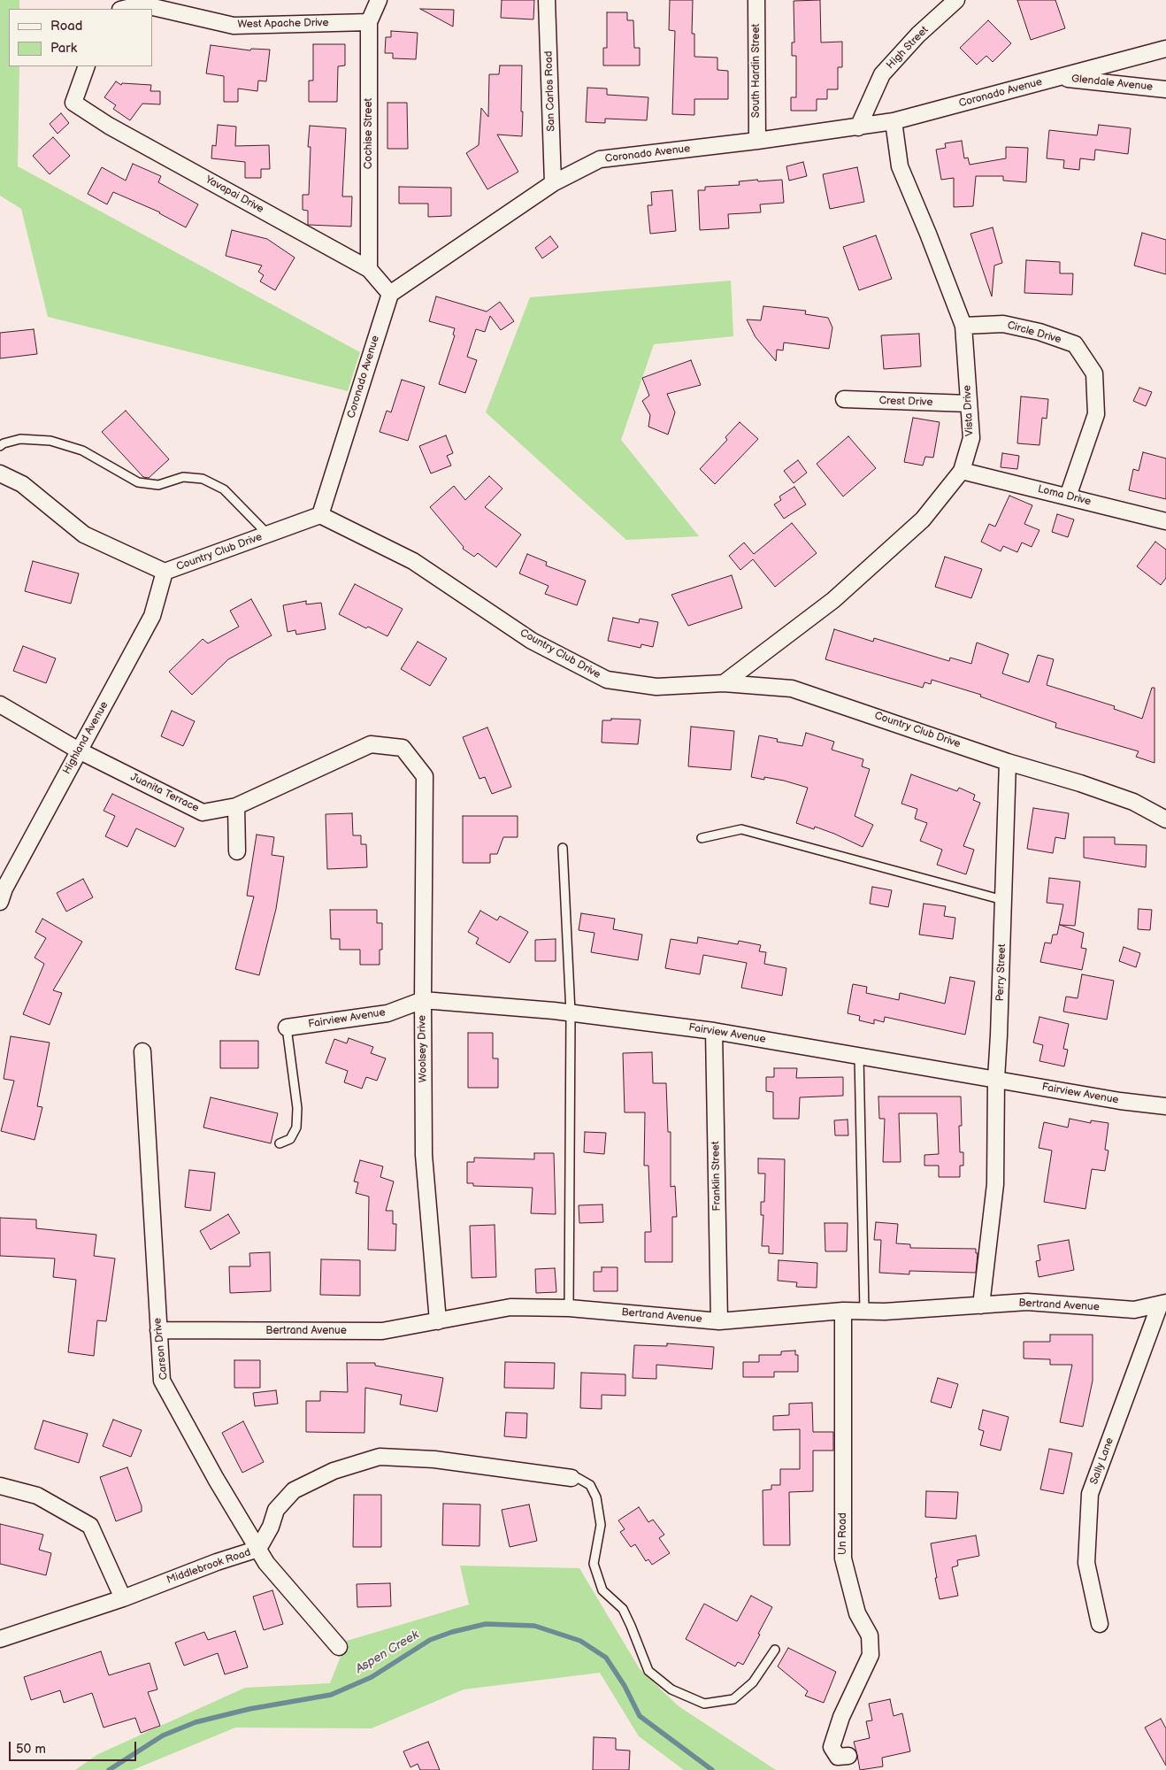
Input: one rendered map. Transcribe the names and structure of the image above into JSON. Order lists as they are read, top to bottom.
{
  "streets": {
    "street": [
      "West Apache Drive",
      "High Street",
      "South Hardin Street",
      "Glendale Avenue",
      "San Carlos Road",
      "Coronado Avenue",
      "Cochise Street",
      "Yavapai Drive",
      "Circle Drive",
      "Crest Drive",
      "Vista Drive",
      "Loma Drive",
      "Country Club Drive",
      "Highland Avenue",
      "Juanita Terrace",
      "Perry Street",
      "Fairview Avenue",
      "Woolsey Drive",
      "Franklin Street",
      "Bertrand Avenue",
      "Carson Drive",
      "Sally Lane",
      "Un Road",
      "Middlebrook Road"
    ]
  },
  "crossings": [
    ["West Apache Drive", "Cochise Street"],
    ["High Street", "Coronado Avenue"],
    ["South Hardin Street", "Coronado Avenue"],
    ["Glendale Avenue", "Coronado Avenue"],
    ["San Carlos Road", "Coronado Avenue"],
    ["Coronado Avenue", "Yavapai Drive"],
    ["Coronado Avenue", "Vista Drive"],
    ["Coronado Avenue", "Country Club Drive"],
    ["Cochise Street", "Yavapai Drive"],
    ["Circle Drive", "Vista Drive"],
    ["Circle Drive", "Loma Drive"],
    ["Crest Drive", "Vista Drive"],
    ["Vista Drive", "Loma Drive"],
    ["Vista Drive", "Country Club Drive"],
    ["Country Club Drive", "Highland Avenue"],
    ["Country Club Drive", "Perry Street"],
    ["Highland Avenue", "Juanita Terrace"],
    ["Juanita Terrace", "Woolsey Drive"],
    ["Perry Street", "Fairview Avenue"],
    ["Perry Street", "Bertrand Avenue"],
    ["Fairview Avenue", "Woolsey Drive"],
    ["Fairview Avenue", "Franklin Street"],
    ["Woolsey Drive", "Bertrand Avenue"],
    ["Franklin Street", "Bertrand Avenue"],
    ["Bertrand Avenue", "Carson Drive"],
    ["Bertrand Avenue", "Sally Lane"],
    ["Bertrand Avenue", "Un Road"],
    ["Carson Drive", "Middlebrook Road"]
  ],
  "water": ["Aspen Creek"],
  "legend": ["Road", "Park"],
  "scale_bar": "50 m"
}
